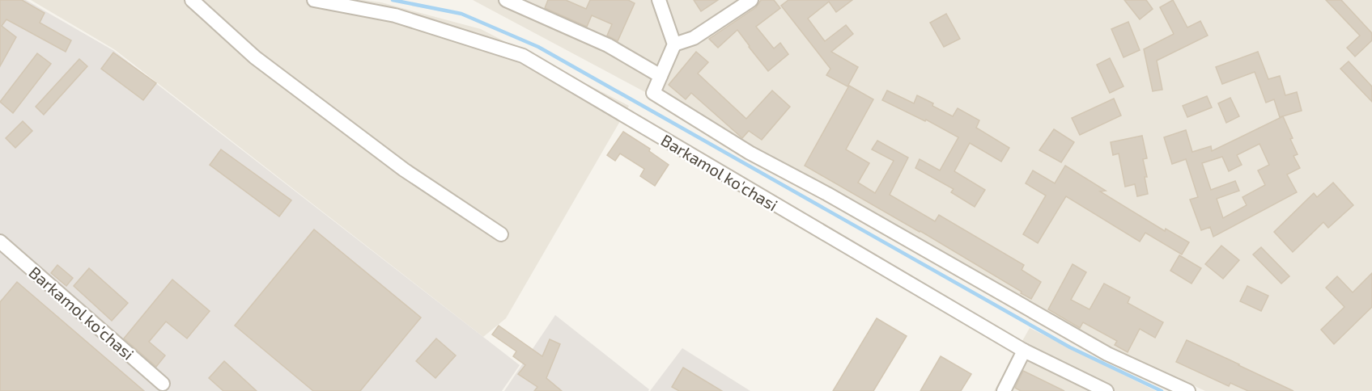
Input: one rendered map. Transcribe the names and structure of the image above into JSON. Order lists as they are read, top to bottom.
{
  "streets": {
    "street": ["Barkamol ko'chasi"]
  }
}
